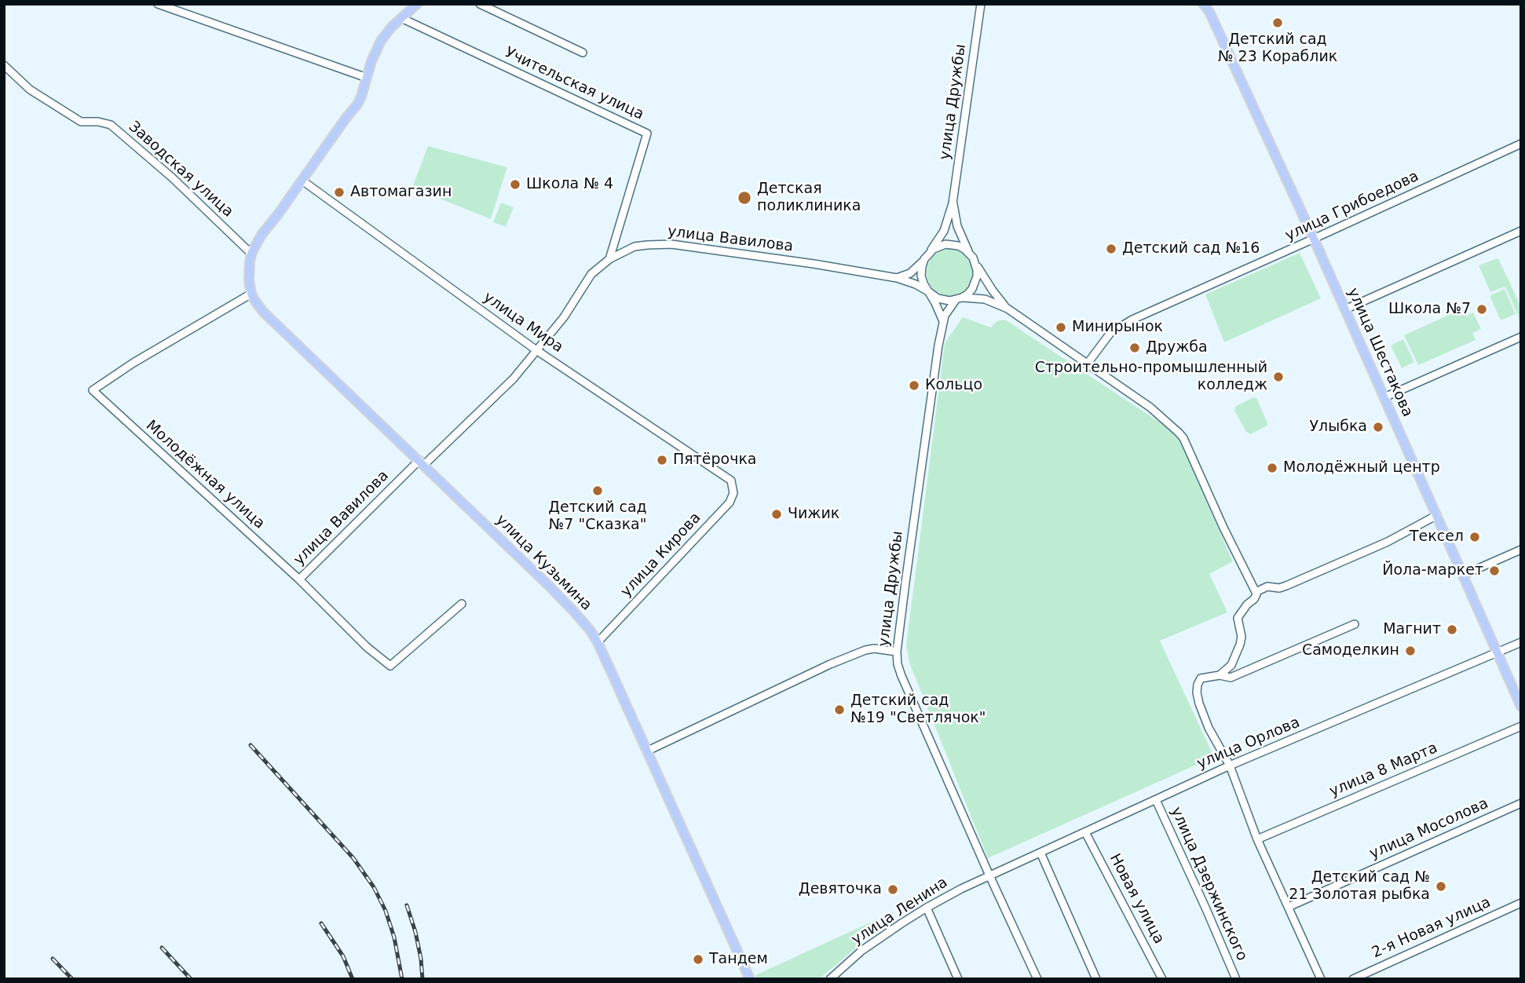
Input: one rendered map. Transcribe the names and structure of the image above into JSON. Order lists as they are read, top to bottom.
{
  "streets": {
    "main road": ["улица Шестакова", "улица Кузьмина"],
    "street": [
      "Учительская улица",
      "улица Дружбы",
      "Заводская улица",
      "улица Грибоедова",
      "улица Вавилова",
      "улица Мира",
      "Молодёжная улица",
      "улица Кирова",
      "улица Орлова",
      "улица 8 Марта",
      "улица Мосолова",
      "улица Дзержинского",
      "Новая улица",
      "улица Ленина",
      "2-я Новая улица"
    ]
  },
  "crossings": [
    ["Учительская улица", "улица Вавилова"],
    ["улица Дружбы", "улица Орлова"],
    ["улица Дружбы", "улица Ленина"],
    ["улица Грибоедова", "улица Шестакова"],
    ["улица Вавилова", "улица Мира"],
    ["улица Вавилова", "Молодёжная улица"],
    ["улица Вавилова", "улица Кузьмина"],
    ["улица Мира", "улица Кирова"],
    ["улица Шестакова", "улица Орлова"],
    ["Молодёжная улица", "улица Кузьмина"],
    ["улица Кирова", "улица Кузьмина"],
    ["улица Орлова", "улица Дзержинского"],
    ["улица Орлова", "Новая улица"],
    ["улица Орлова", "улица Ленина"]
  ],
  "places": [
    "Детский сад № 23 Кораблик",
    "Школа № 4",
    "Автомагазин",
    "Детская поликлиника",
    "Детский сад №16",
    "Школа №7",
    "Минирынок",
    "Дружба",
    "Строительно-промышленный колледж",
    "Кольцо",
    "Улыбка",
    "Пятёрочка",
    "Молодёжный центр",
    "Детский сад №7 \"Сказка\"",
    "Чижик",
    "Тексел",
    "Йола-маркет",
    "Магнит",
    "Самоделкин",
    "Детский сад №19 \"Светлячок\"",
    "Детский сад № 21 Золотая рыбка",
    "Девяточка",
    "Тандем"
  ]
}
